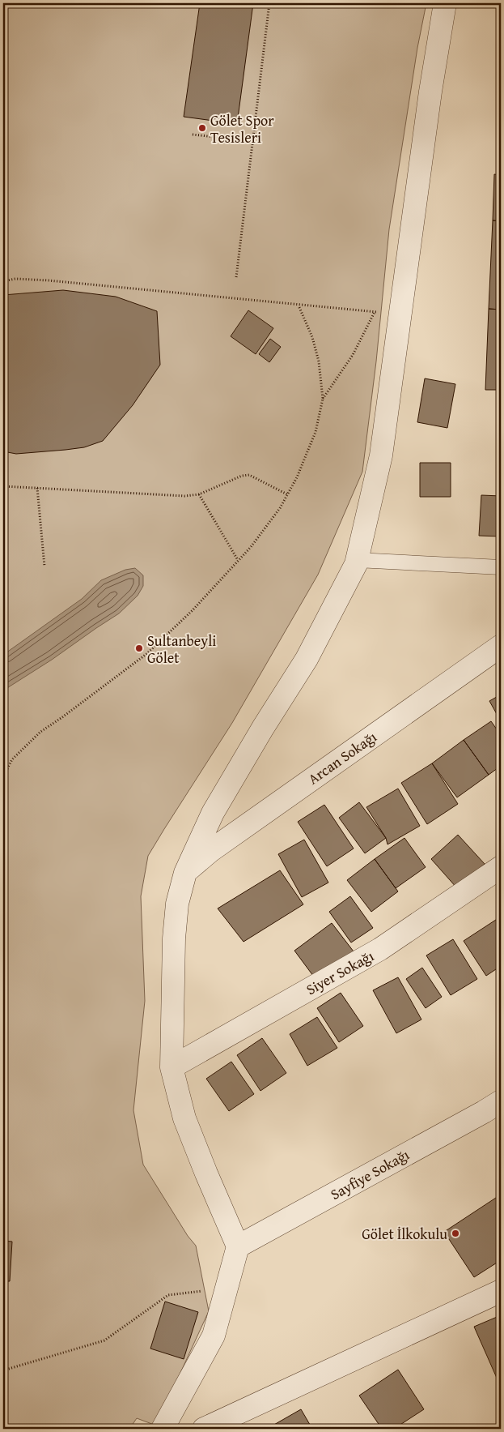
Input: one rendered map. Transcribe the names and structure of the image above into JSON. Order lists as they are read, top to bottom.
{
  "streets": {
    "street": ["Arcan Sokağı", "Siyer Sokağı", "Sayfiye Sokağı"]
  },
  "places": ["Gölet Spor Tesisleri", "Sultanbeyli Gölet", "Gölet İlkokulu"]
}
